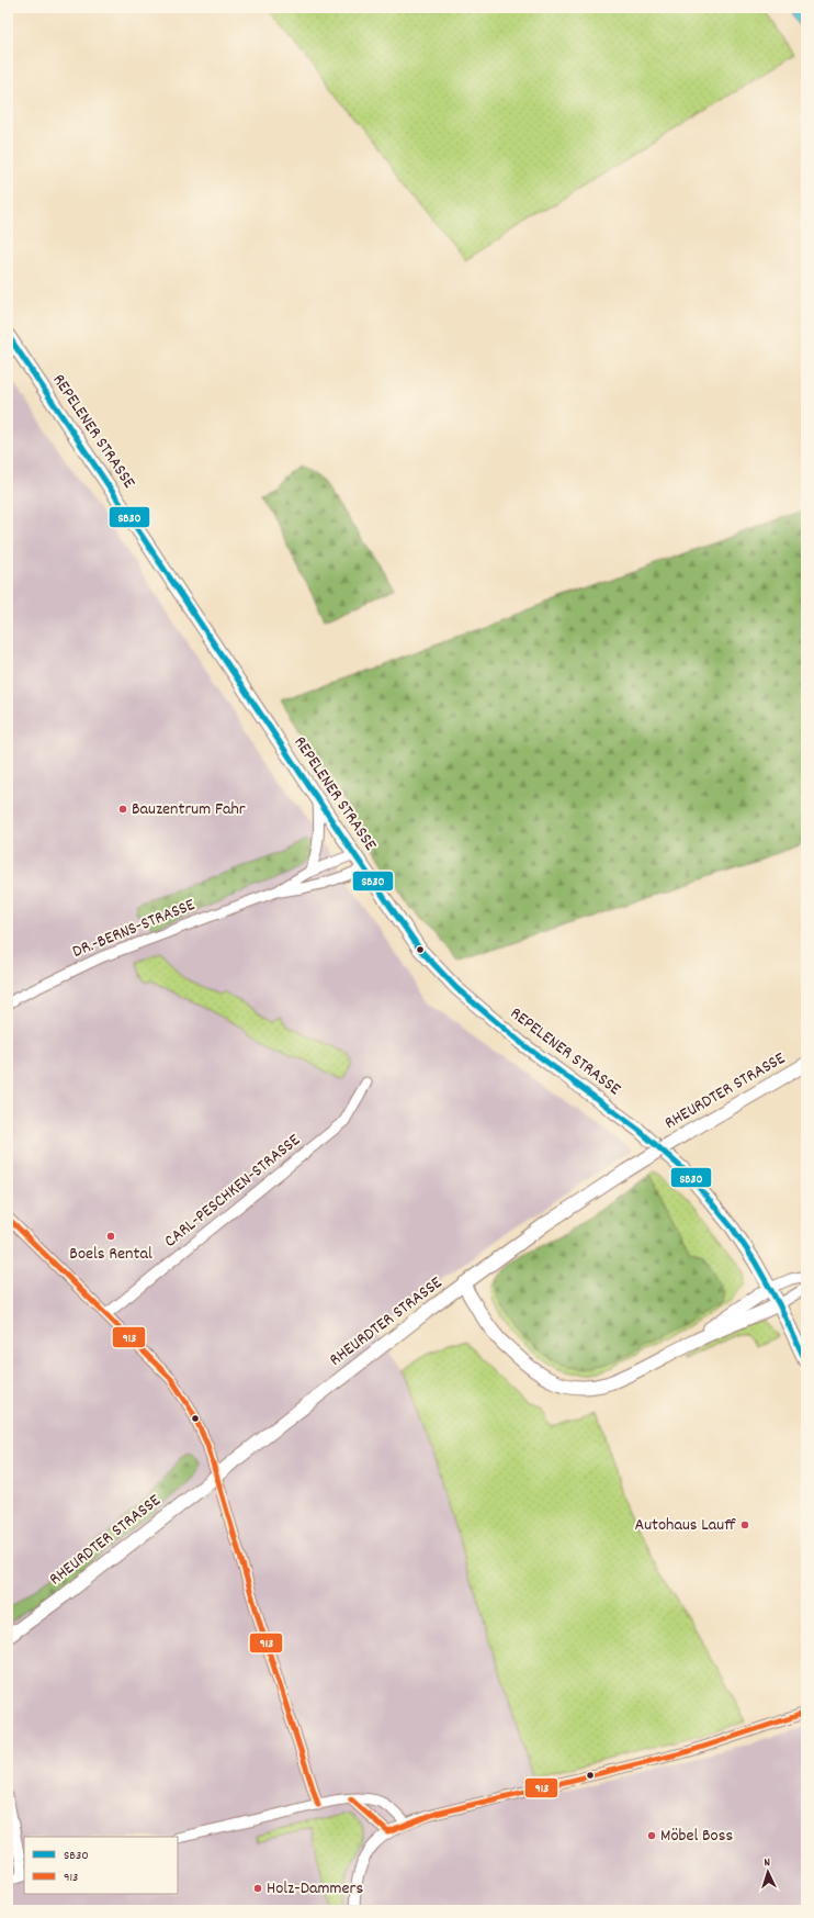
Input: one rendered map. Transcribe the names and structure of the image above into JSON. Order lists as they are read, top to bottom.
{
  "streets": {
    "main road": ["REPELENER STRASSE", "RHEURDTER STRASSE"],
    "street": ["DR.-BERNS-STRASSE", "CARL-PESCHKEN-STRASSE"]
  },
  "crossings": [
    ["REPELENER STRASSE", "DR.-BERNS-STRASSE"]
  ],
  "places": [
    "Bauzentrum Fahr",
    "Boels Rental",
    "Autohaus Lauff",
    "Möbel Boss",
    "Holz-Dammers"
  ],
  "lines": ["transit line SB30", "transit line 913"],
  "legend": ["SB30", "913"],
  "north": "top"
}
